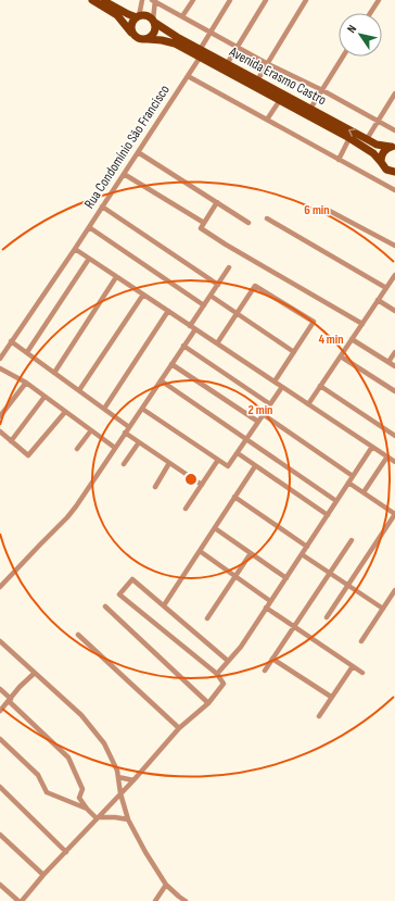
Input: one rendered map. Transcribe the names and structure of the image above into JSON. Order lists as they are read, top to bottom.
{
  "streets": {
    "main road": ["Avenida Erasmo Castro"],
    "street": ["Rua Condomínio São Francisco"]
  },
  "crossings": [
    ["Avenida Erasmo Castro", "Rua Condomínio São Francisco"]
  ],
  "north": "top left",
  "rings": ["6 min", "4 min", "2 min"]
}
